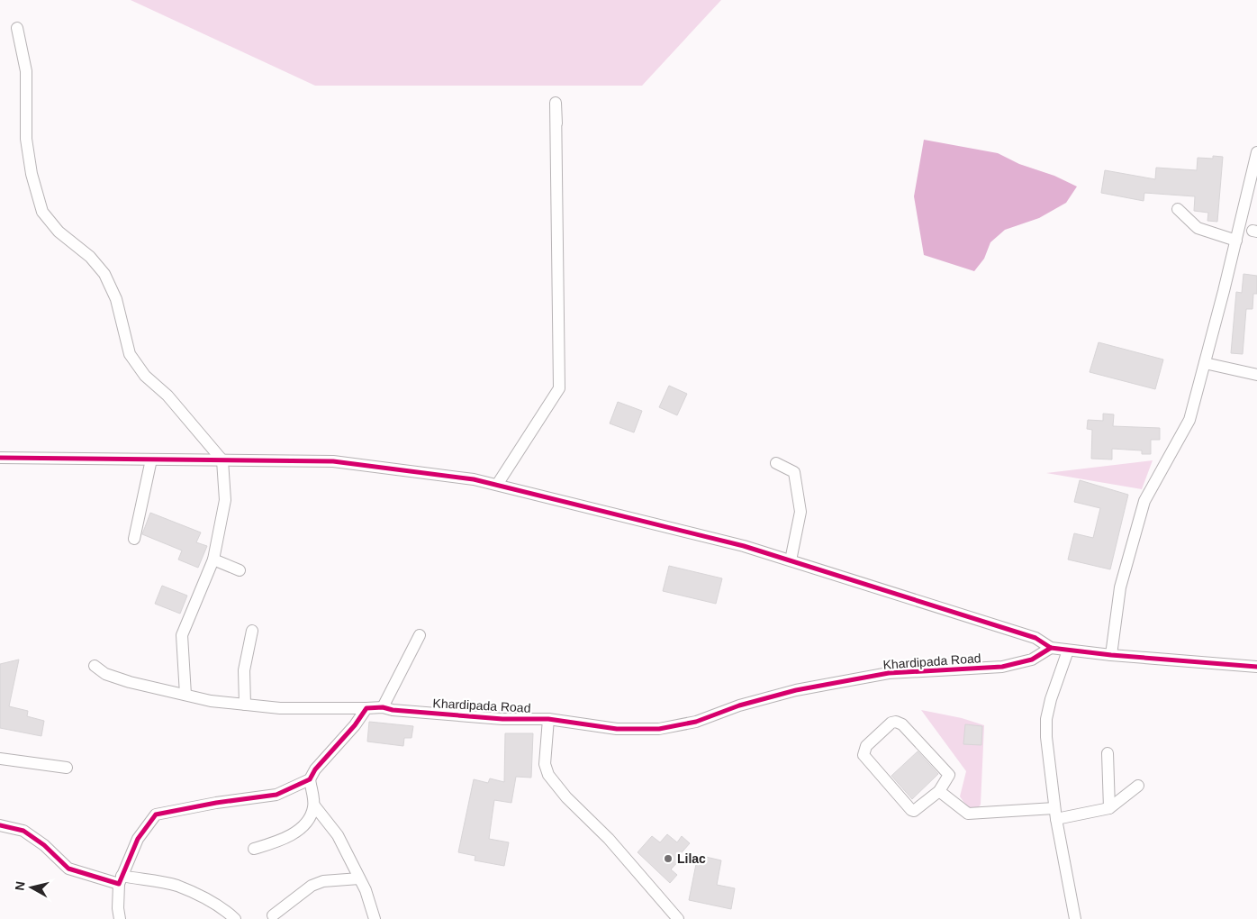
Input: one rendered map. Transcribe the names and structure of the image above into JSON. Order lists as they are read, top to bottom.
{
  "streets": {
    "street": ["Khardipada Road"]
  },
  "places": ["Lilac"],
  "north": "left"
}
